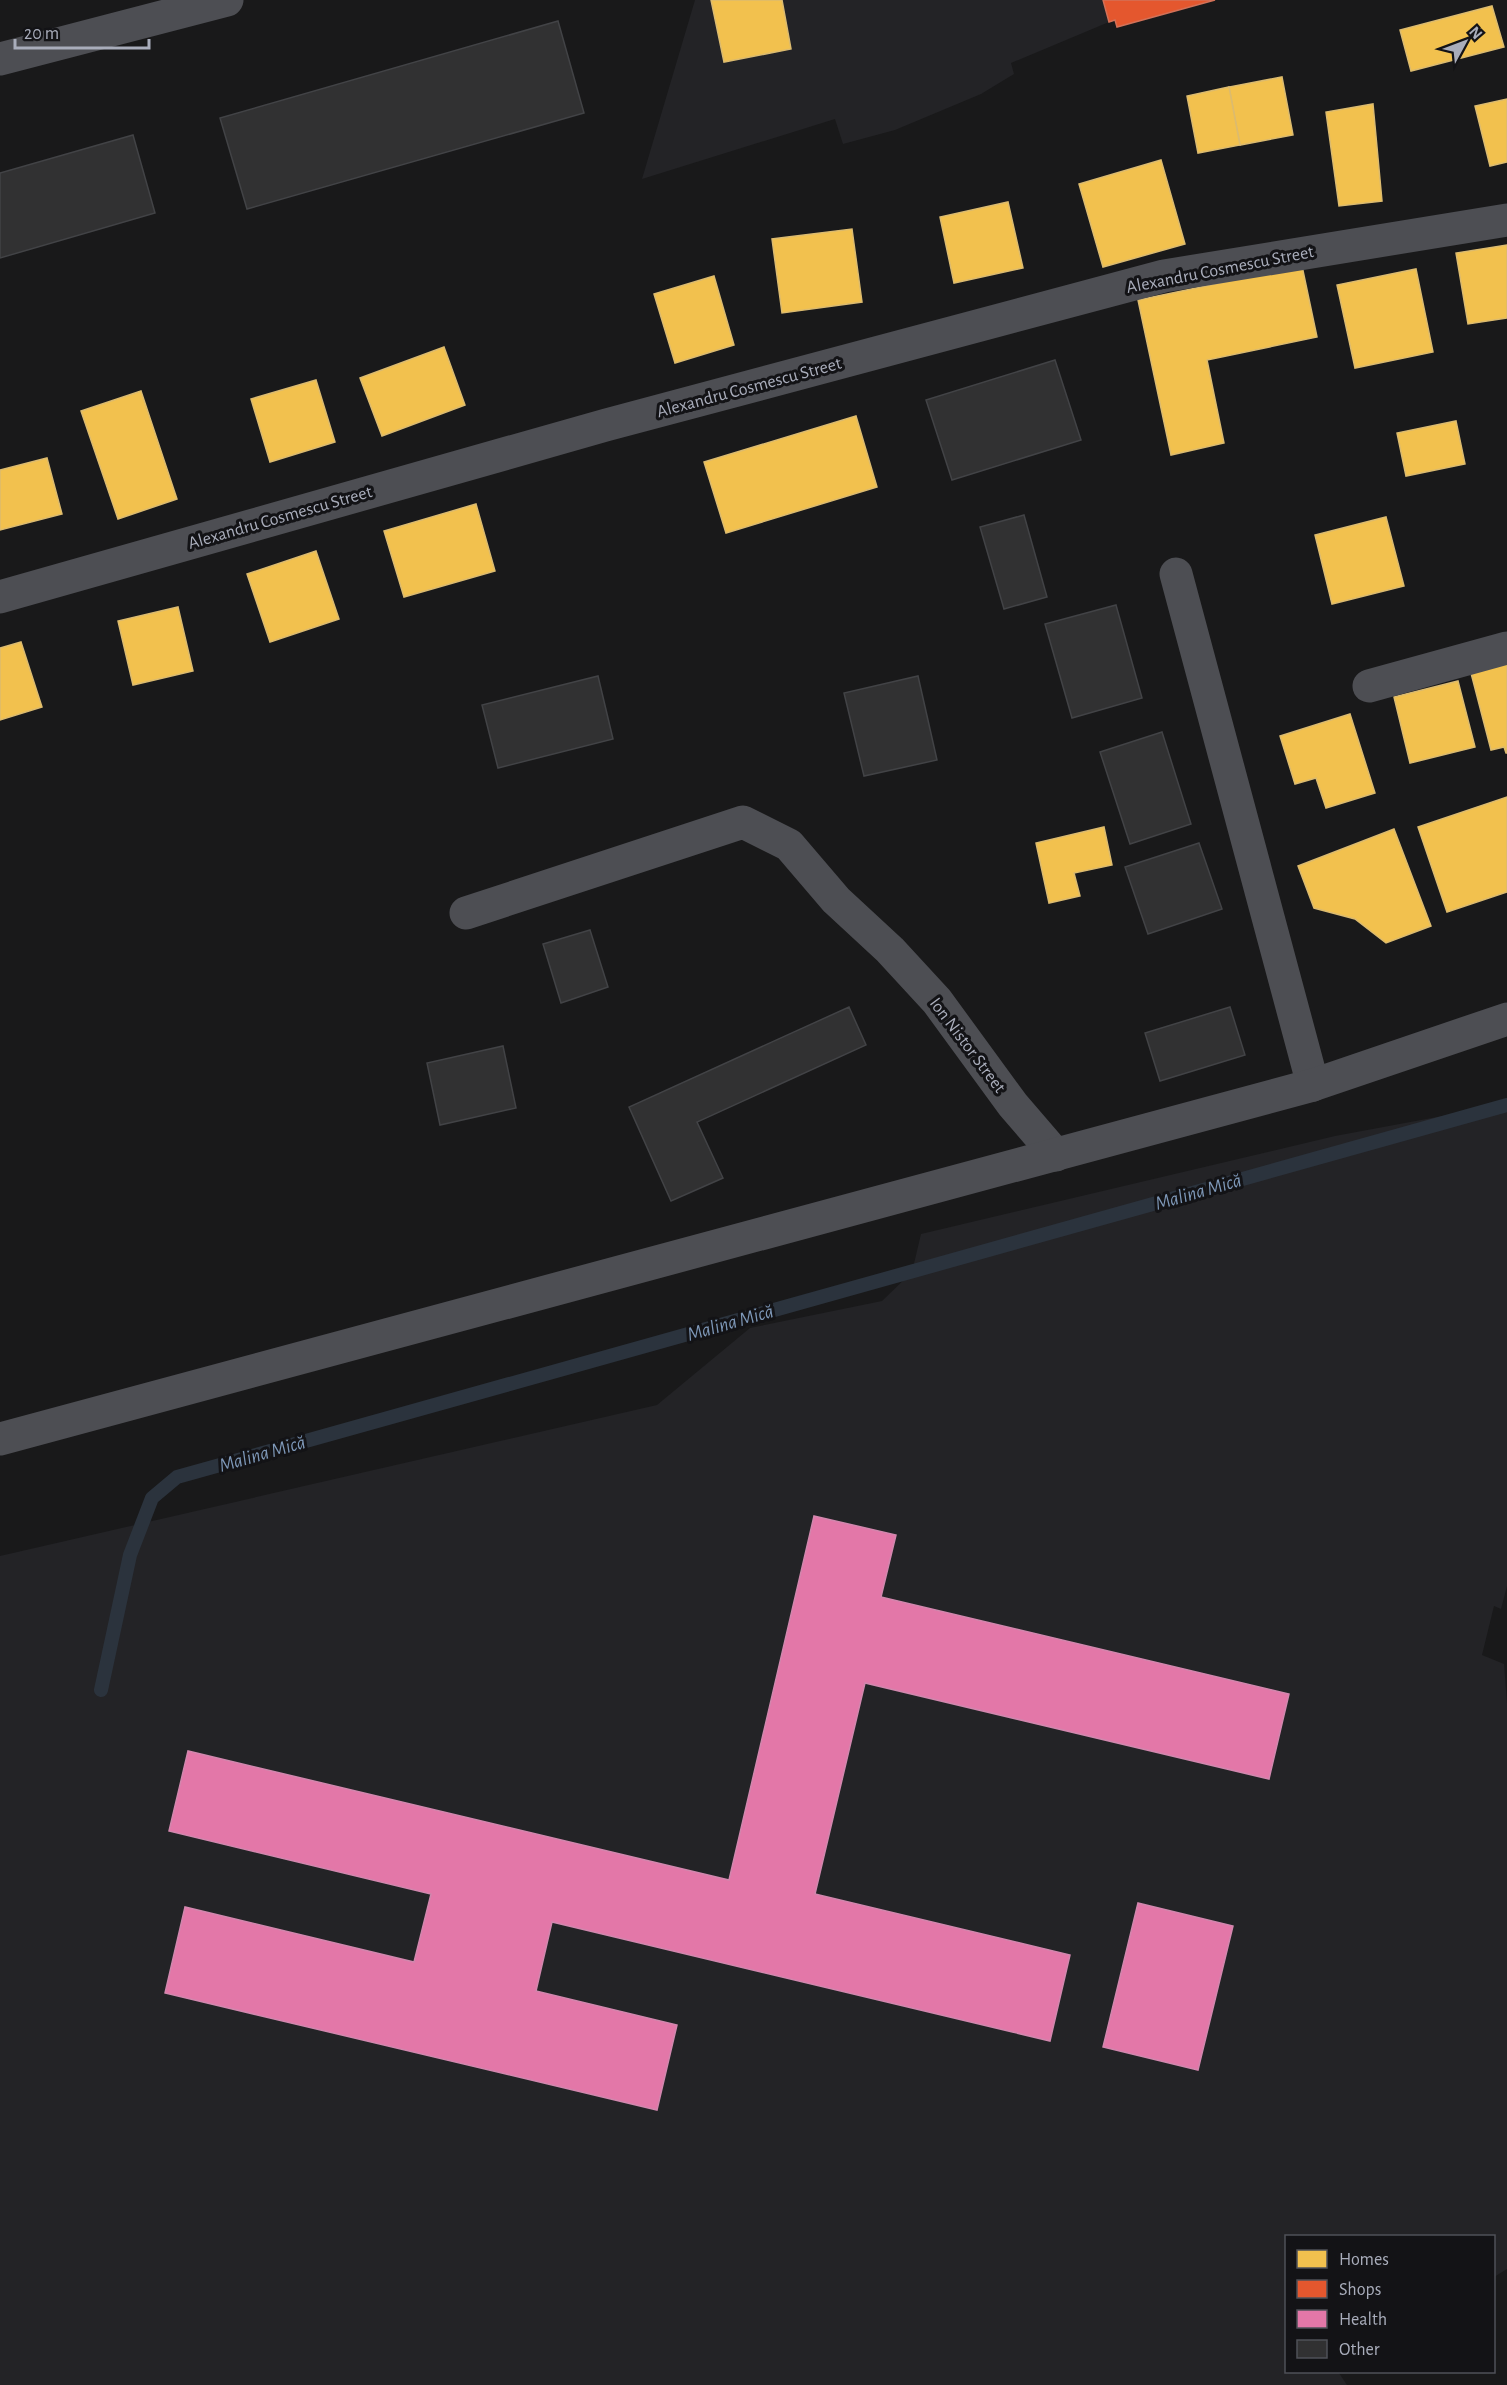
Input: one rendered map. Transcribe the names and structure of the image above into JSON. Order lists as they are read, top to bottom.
{
  "streets": {
    "street": ["Alexandru Cosmescu Street", "Ion Nistor Street"]
  },
  "water": ["Malina Mică"],
  "legend": [
    "Homes",
    "Shops",
    "Health",
    "Other"
  ],
  "scale_bar": "20 m",
  "north": "top right"
}
